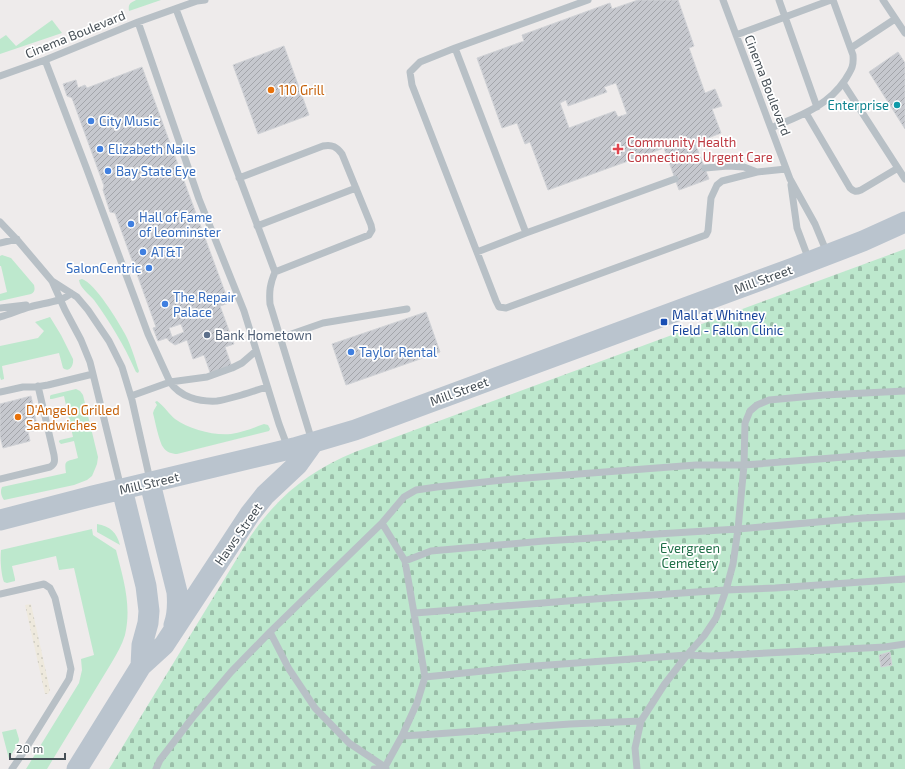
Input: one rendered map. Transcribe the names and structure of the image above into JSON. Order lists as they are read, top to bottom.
{
  "streets": {
    "main road": ["Mill Street", "Haws Street"],
    "lane": ["Cinema Boulevard"]
  },
  "crossings": [
    ["Mill Street", "Haws Street"]
  ],
  "parks": ["Evergreen Cemetery"],
  "places": {
    "other": [
      "110 Grill",
      "Enterprise",
      "City Music",
      "Elizabeth Nails",
      "Bay State Eye",
      "Hall of Fame of Leominster",
      "AT&T",
      "SalonCentric",
      "The Repair Palace",
      "Bank Hometown",
      "Taylor Rental",
      "D'Angelo Grilled Sandwiches"
    ],
    "health": ["Community Health Connections Urgent Care"],
    "transit": ["Mall at Whitney Field - Fallon Clinic"]
  },
  "scale_bar": "20 m"
}
